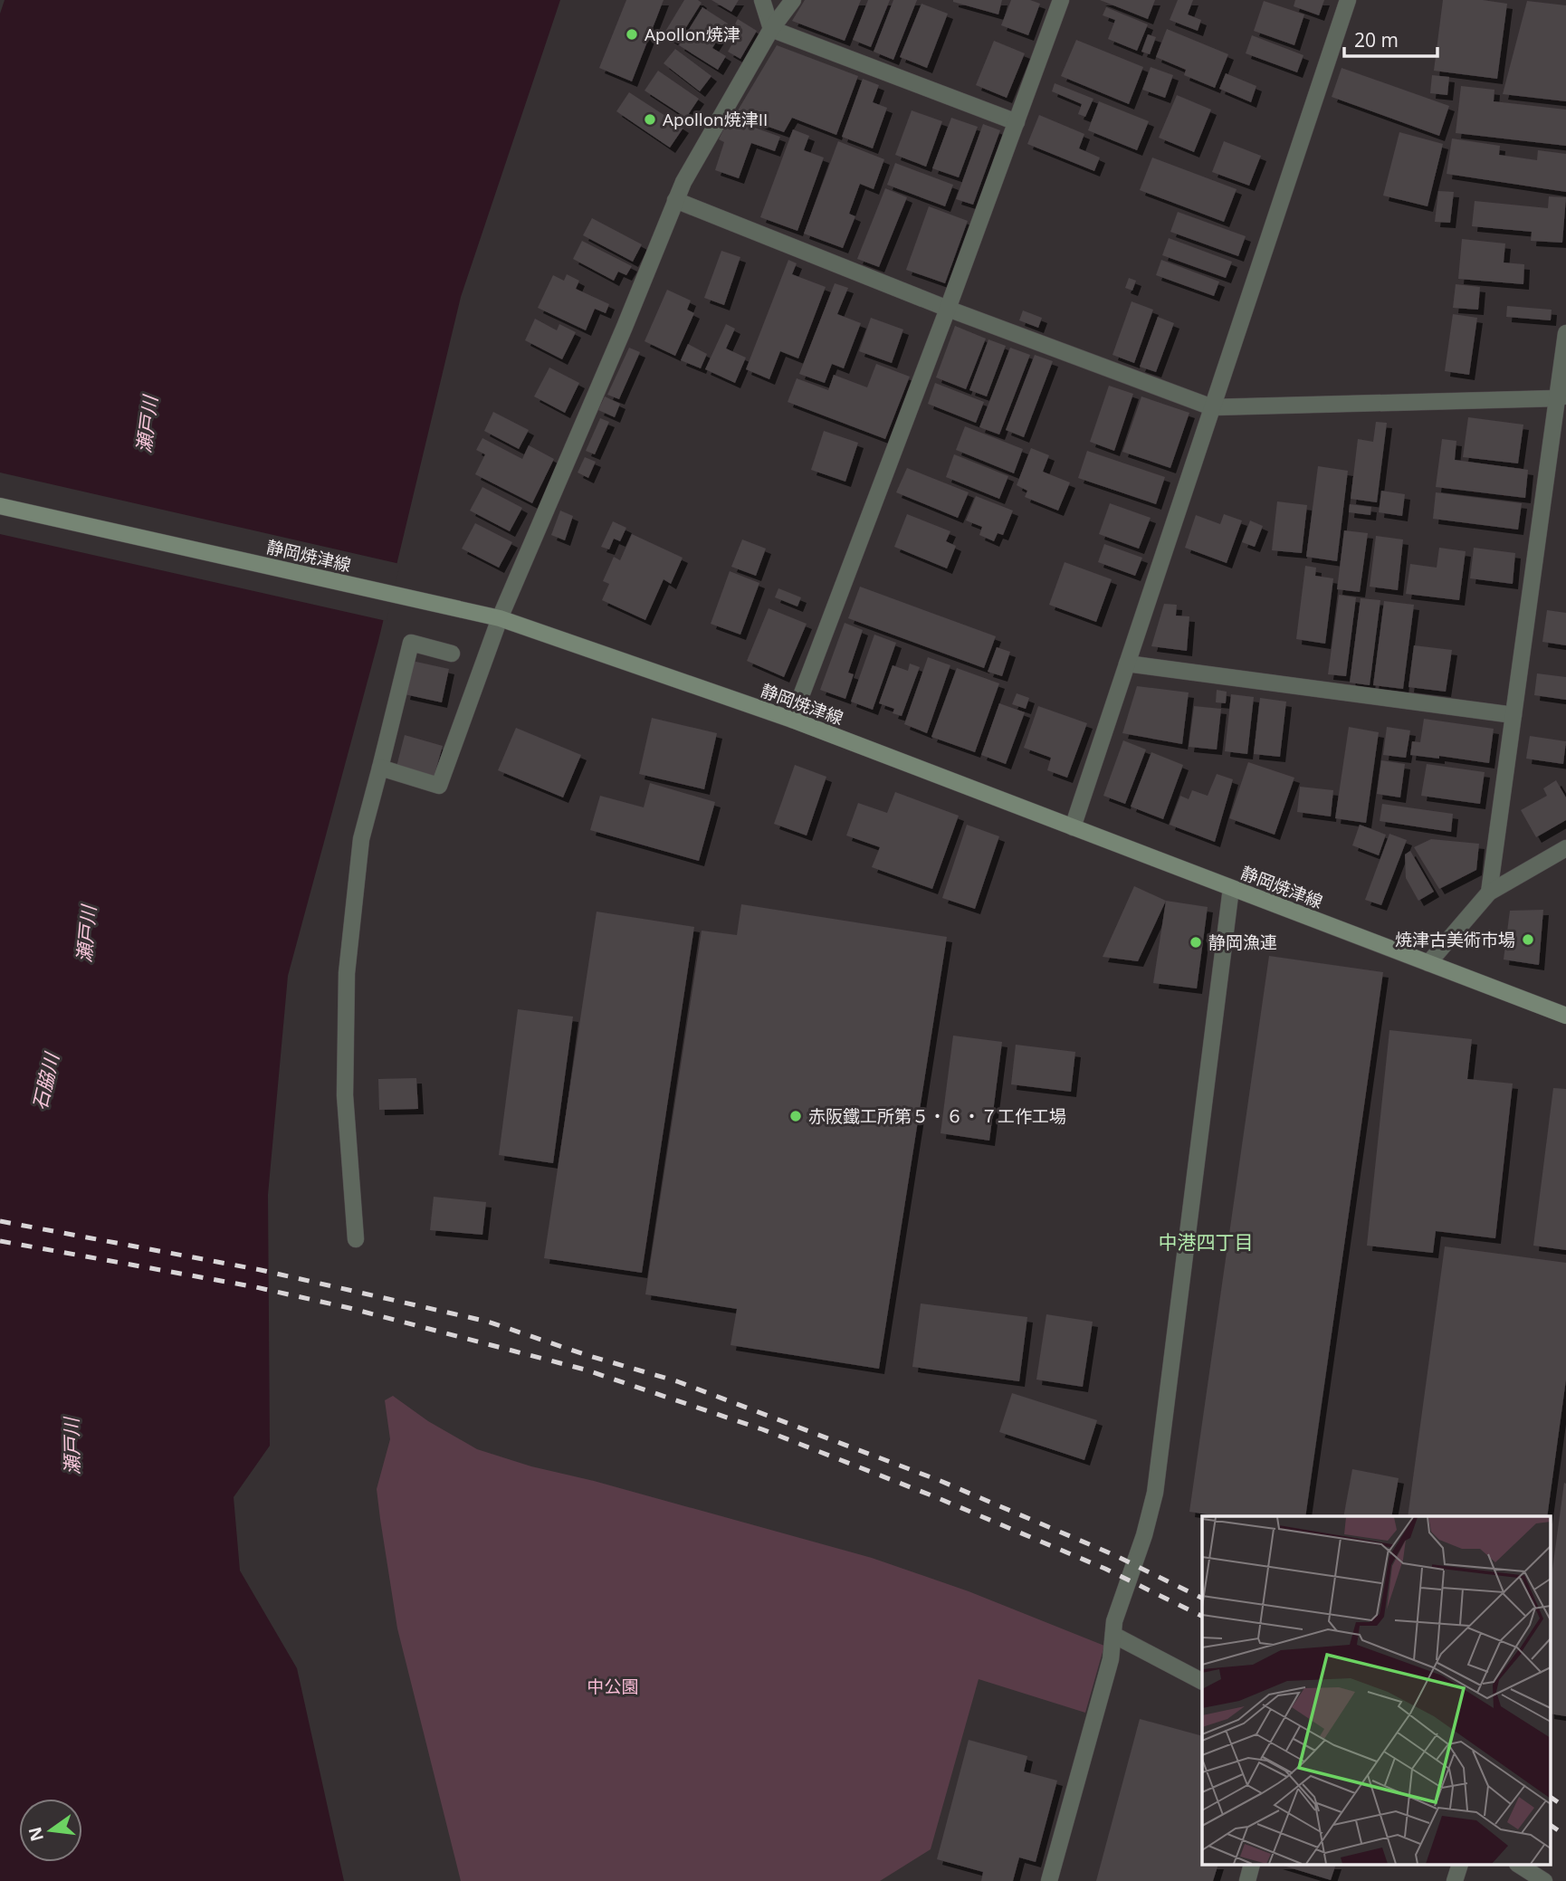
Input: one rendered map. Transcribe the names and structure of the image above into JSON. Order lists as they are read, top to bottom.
{
  "streets": {
    "main road": ["静岡焼津線"]
  },
  "districts": ["中港四丁目"],
  "water": ["瀬戸川", "石脇川"],
  "parks": ["中公園"],
  "places": [
    "Apollon焼津",
    "Apollon焼津II",
    "焼津古美術市場",
    "静岡漁連",
    "赤阪鐵工所第５・６・７工作工場"
  ],
  "scale_bar": "20 m",
  "north": "left"
}
